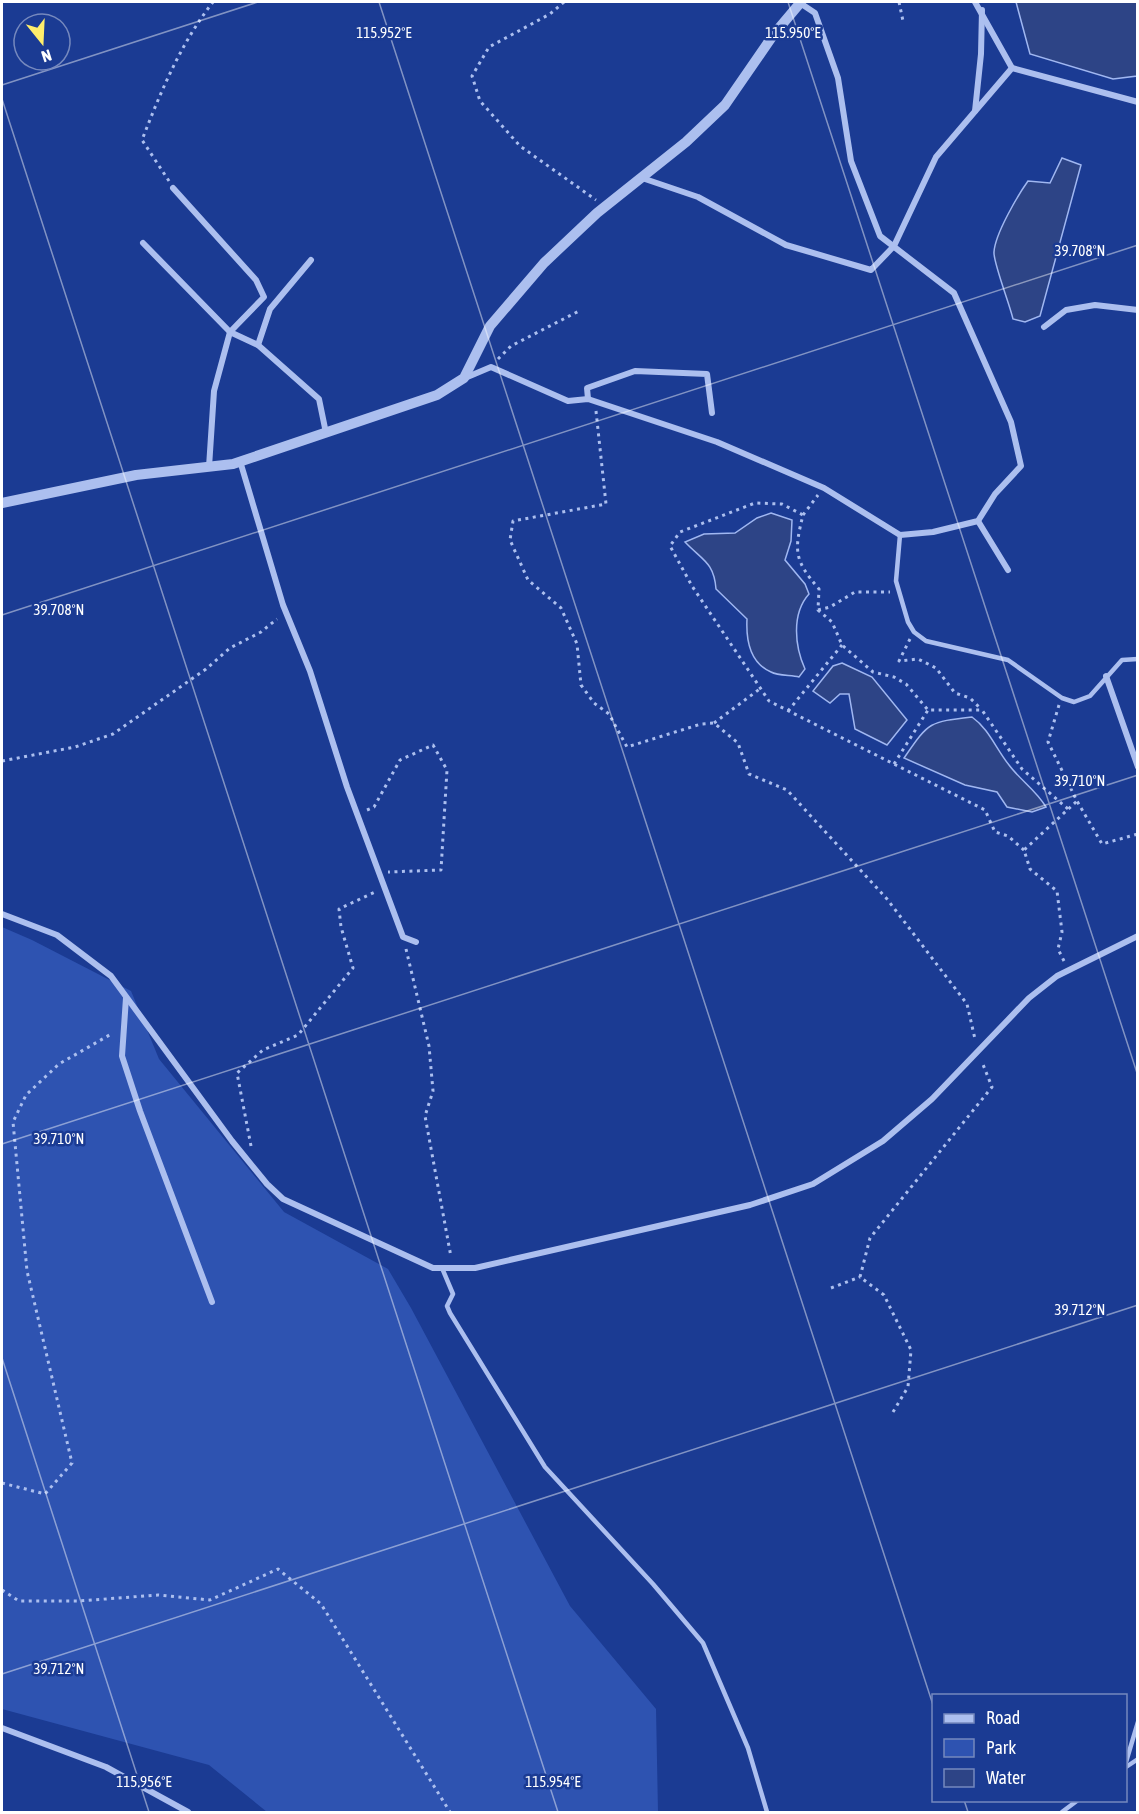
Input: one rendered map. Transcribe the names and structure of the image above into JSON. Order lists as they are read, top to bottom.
{
  "legend": ["Road", "Park", "Water"],
  "north": "bottom",
  "coordinates": [
    "115.952°E",
    "115.950°E",
    "39.708°N",
    "39.710°N",
    "39.712°N",
    "115.956°E",
    "115.954°E"
  ]
}
